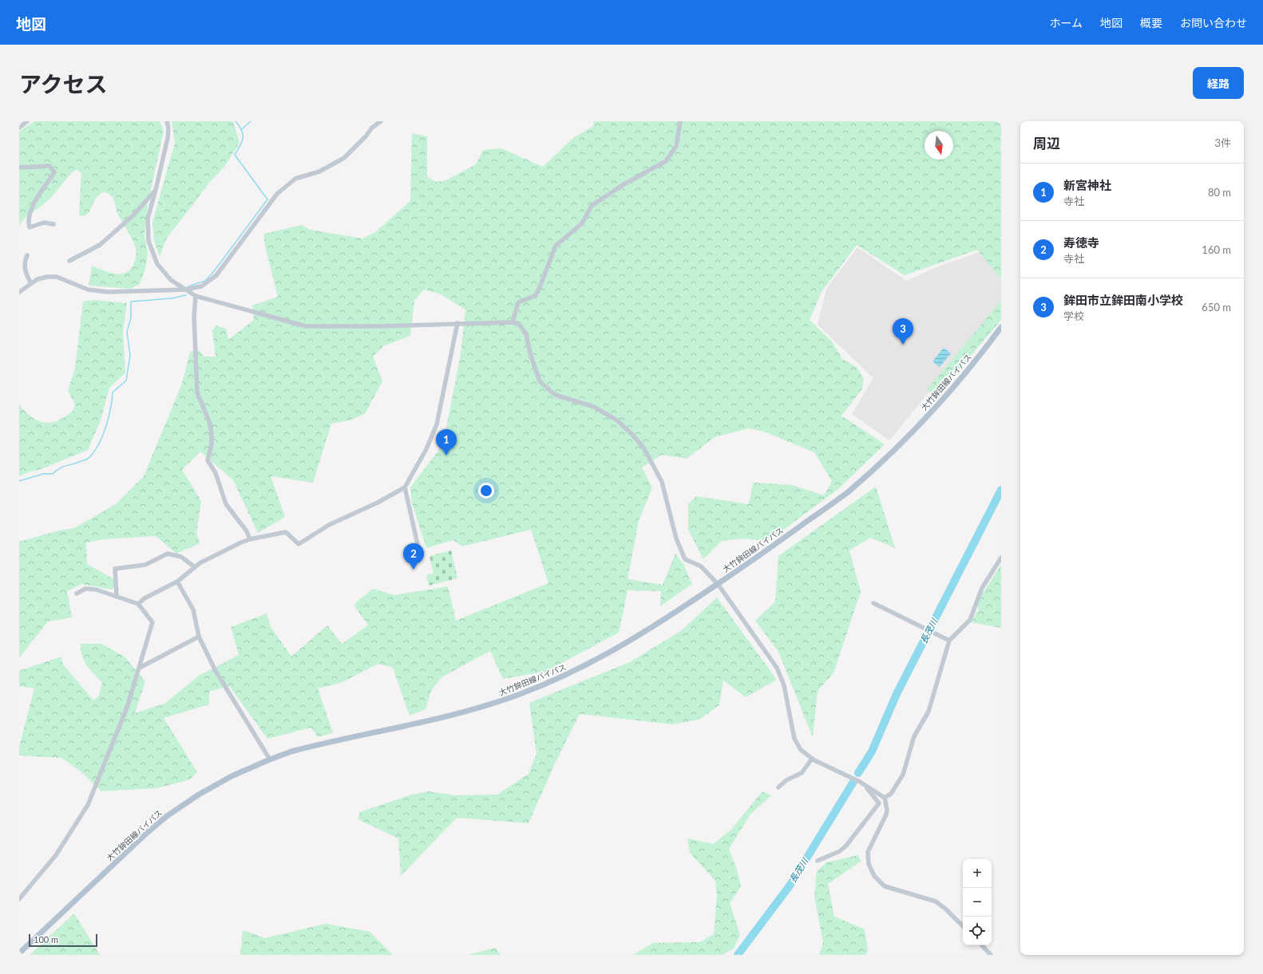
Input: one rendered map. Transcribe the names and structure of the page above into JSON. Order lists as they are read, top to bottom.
{
  "streets": {
    "main road": ["大竹鉾田線バイパス"]
  },
  "water": ["長茂川"],
  "scale_bar": "100 m",
  "north": "bottom",
  "page": {
    "header": "地図",
    "nav": [
      "ホーム",
      "地図",
      "概要",
      "お問い合わせ"
    ],
    "title": "アクセス",
    "buttons": "経路",
    "heading": ["周辺", "3件"],
    "list": [
      {
        "mark": "1",
        "name": "新宮神社",
        "note": "寺社",
        "value": "80 m"
      },
      {
        "mark": "2",
        "name": "寿徳寺",
        "note": "寺社",
        "value": "160 m"
      },
      {
        "mark": "3",
        "name": "鉾田市立鉾田南小学校",
        "note": "学校",
        "value": "650 m"
      }
    ],
    "pins": ["3", "1", "2"],
    "map_buttons": ["+", "−"],
    "scale": "100 m"
  }
}
